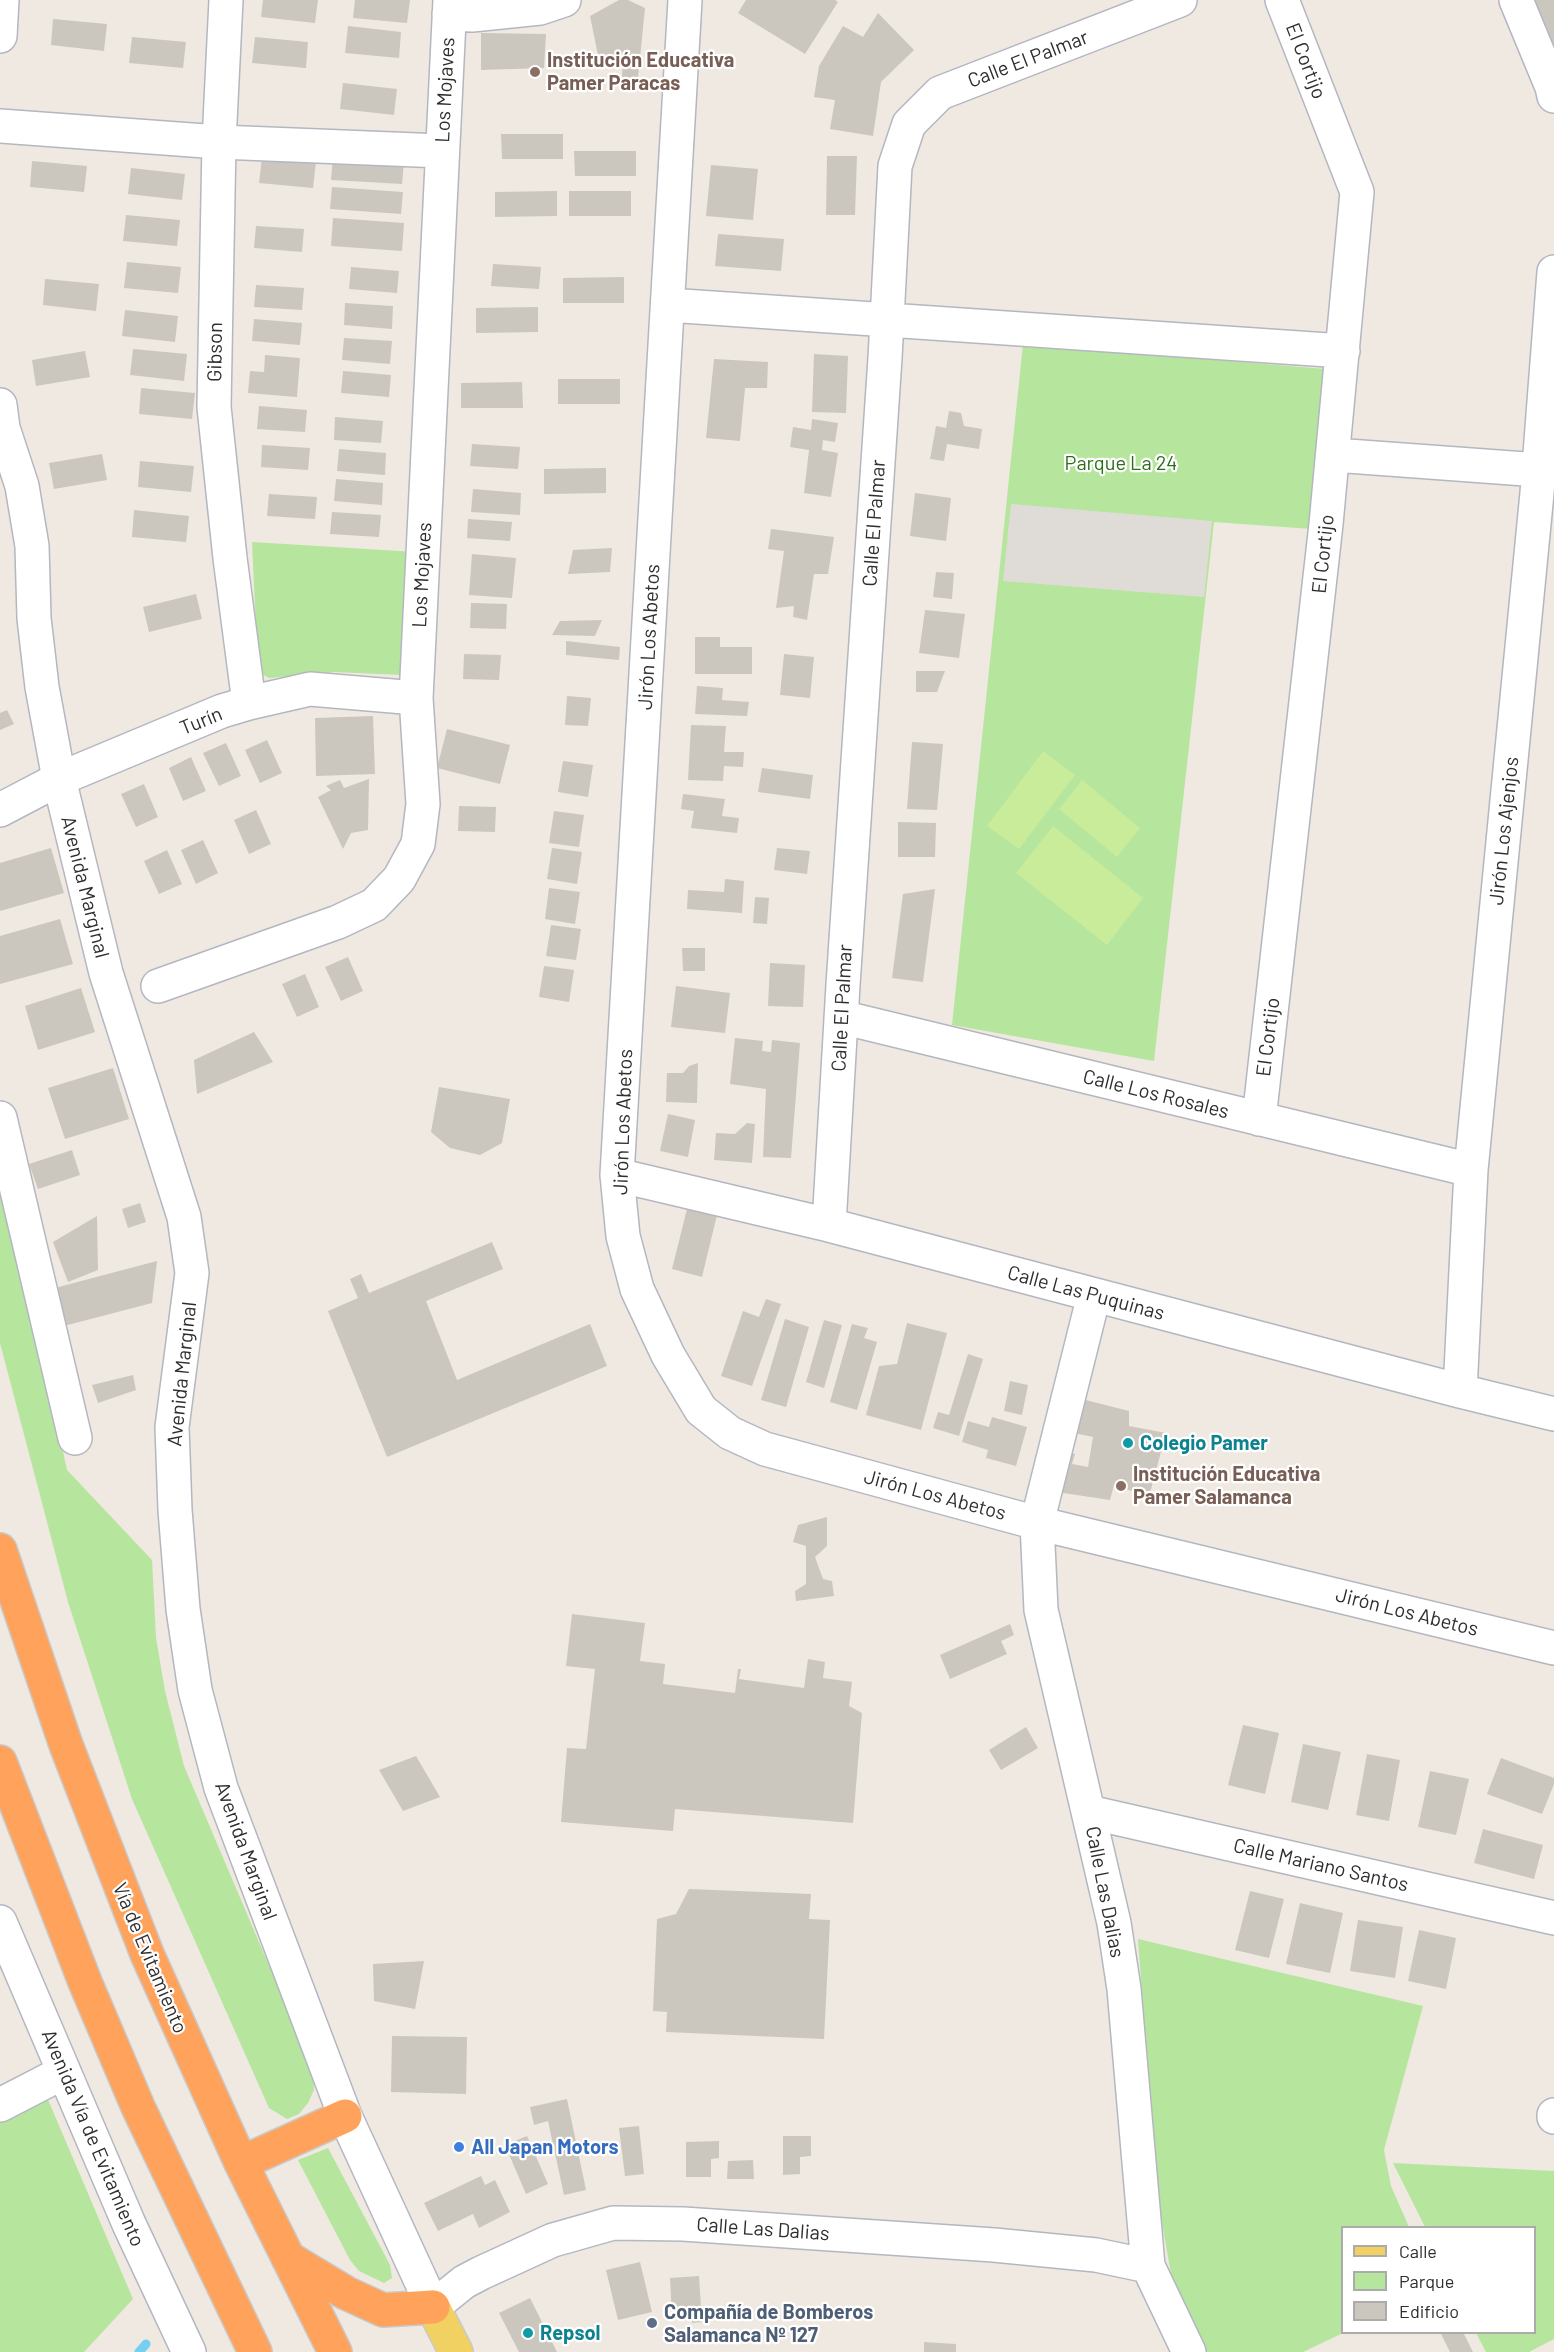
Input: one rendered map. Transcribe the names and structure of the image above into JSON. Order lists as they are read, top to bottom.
{
  "streets": {
    "highway": ["Vía de Evitamiento"],
    "main road": ["Avenida Marginal"],
    "street": [
      "Calle El Palmar",
      "El Cortijo",
      "Los Mojaves",
      "Gibson",
      "Jirón Los Abetos",
      "Turín",
      "Jirón Los Ajenjos",
      "Calle Los Rosales",
      "Calle Las Puquinas",
      "Calle Mariano Santos",
      "Calle Las Dalias",
      "Avenida Vía de Evitamiento"
    ]
  },
  "crossings": [
    ["Calle El Palmar", "Calle Los Rosales"],
    ["Calle El Palmar", "Calle Las Puquinas"],
    ["El Cortijo", "Calle Los Rosales"],
    ["Los Mojaves", "Turín"],
    ["Gibson", "Turín"],
    ["Jirón Los Abetos", "Calle Las Puquinas"],
    ["Jirón Los Abetos", "Calle Las Dalias"],
    ["Turín", "Avenida Marginal"],
    ["Jirón Los Ajenjos", "Calle Los Rosales"],
    ["Jirón Los Ajenjos", "Calle Las Puquinas"],
    ["Avenida Marginal", "Calle Las Dalias"],
    ["Calle Las Puquinas", "Calle Las Dalias"],
    ["Calle Mariano Santos", "Calle Las Dalias"]
  ],
  "parks": ["Parque La 24"],
  "places": [
    "Institución Educativa Pamer Paracas",
    "Colegio Pamer",
    "Institución Educativa Pamer Salamanca",
    "All Japan Motors",
    "Compañía de Bomberos Salamanca Nº 127",
    "Repsol"
  ],
  "legend": ["Calle", "Parque", "Edificio"]
}
